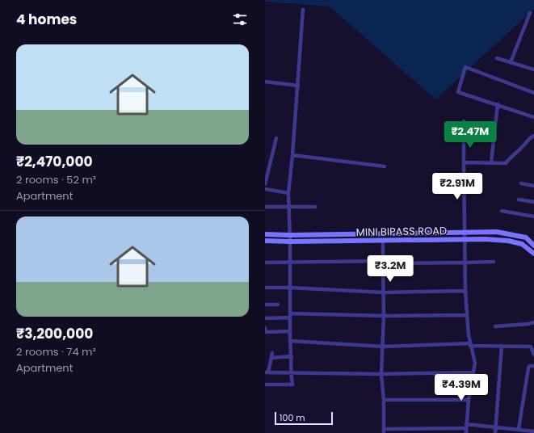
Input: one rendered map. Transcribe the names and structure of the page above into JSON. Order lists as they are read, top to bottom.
{
  "streets": {
    "street": ["MINI BIPASS ROAD"]
  },
  "scale_bar": "100 m",
  "page": {
    "heading": "4 homes",
    "list": [
      {
        "name": "₹2,470,000",
        "note": "2 rooms · 52 m² · Apartment"
      },
      {
        "name": "₹3,200,000",
        "note": "2 rooms · 74 m² · Apartment"
      }
    ],
    "price": [
      "₹2.47M",
      "₹2.91M",
      "₹3.2M",
      "₹4.39M"
    ],
    "scale": "100 m"
  }
}
